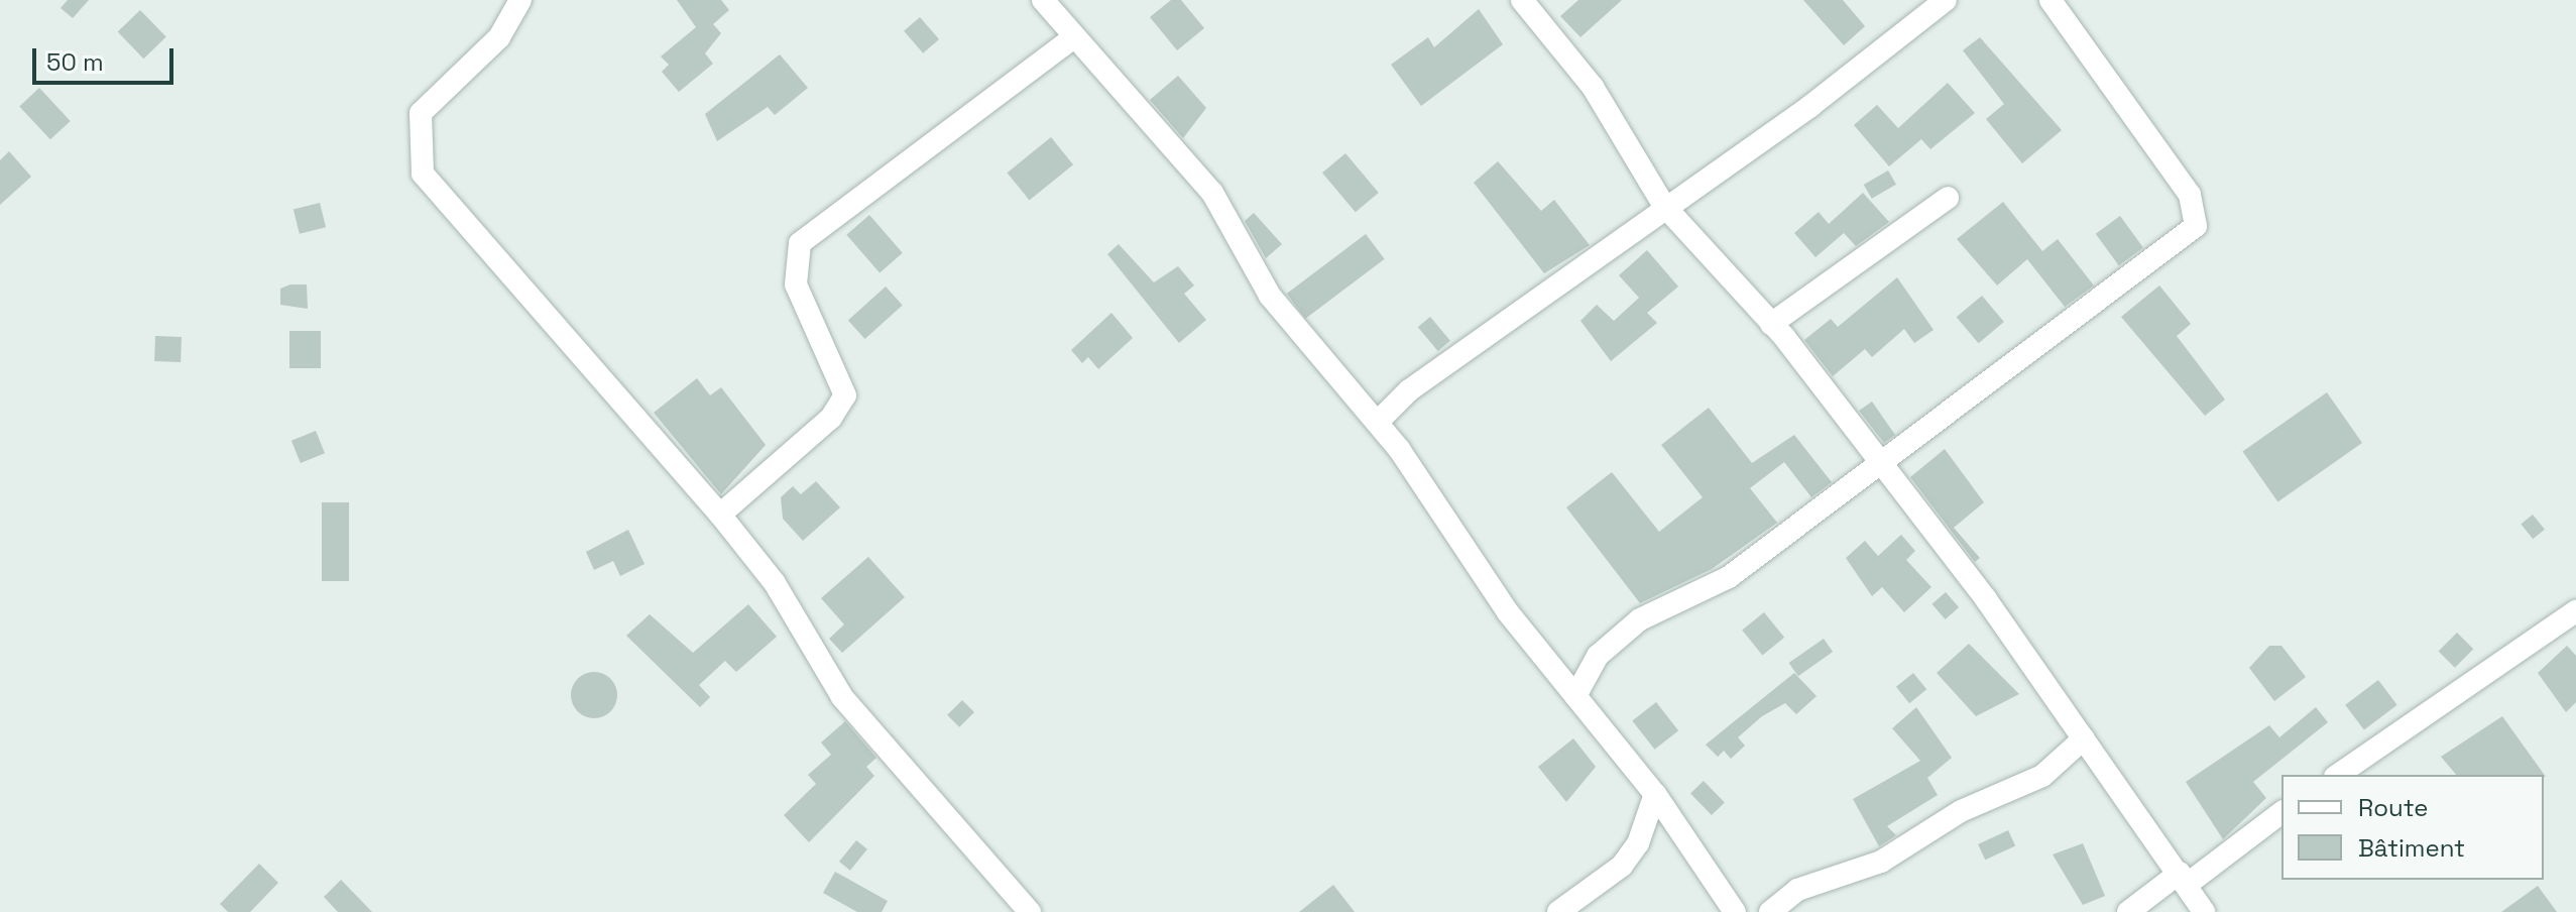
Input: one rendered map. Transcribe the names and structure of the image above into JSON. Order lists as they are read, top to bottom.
{
  "legend": ["Route", "Bâtiment"],
  "scale_bar": "50 m"
}
